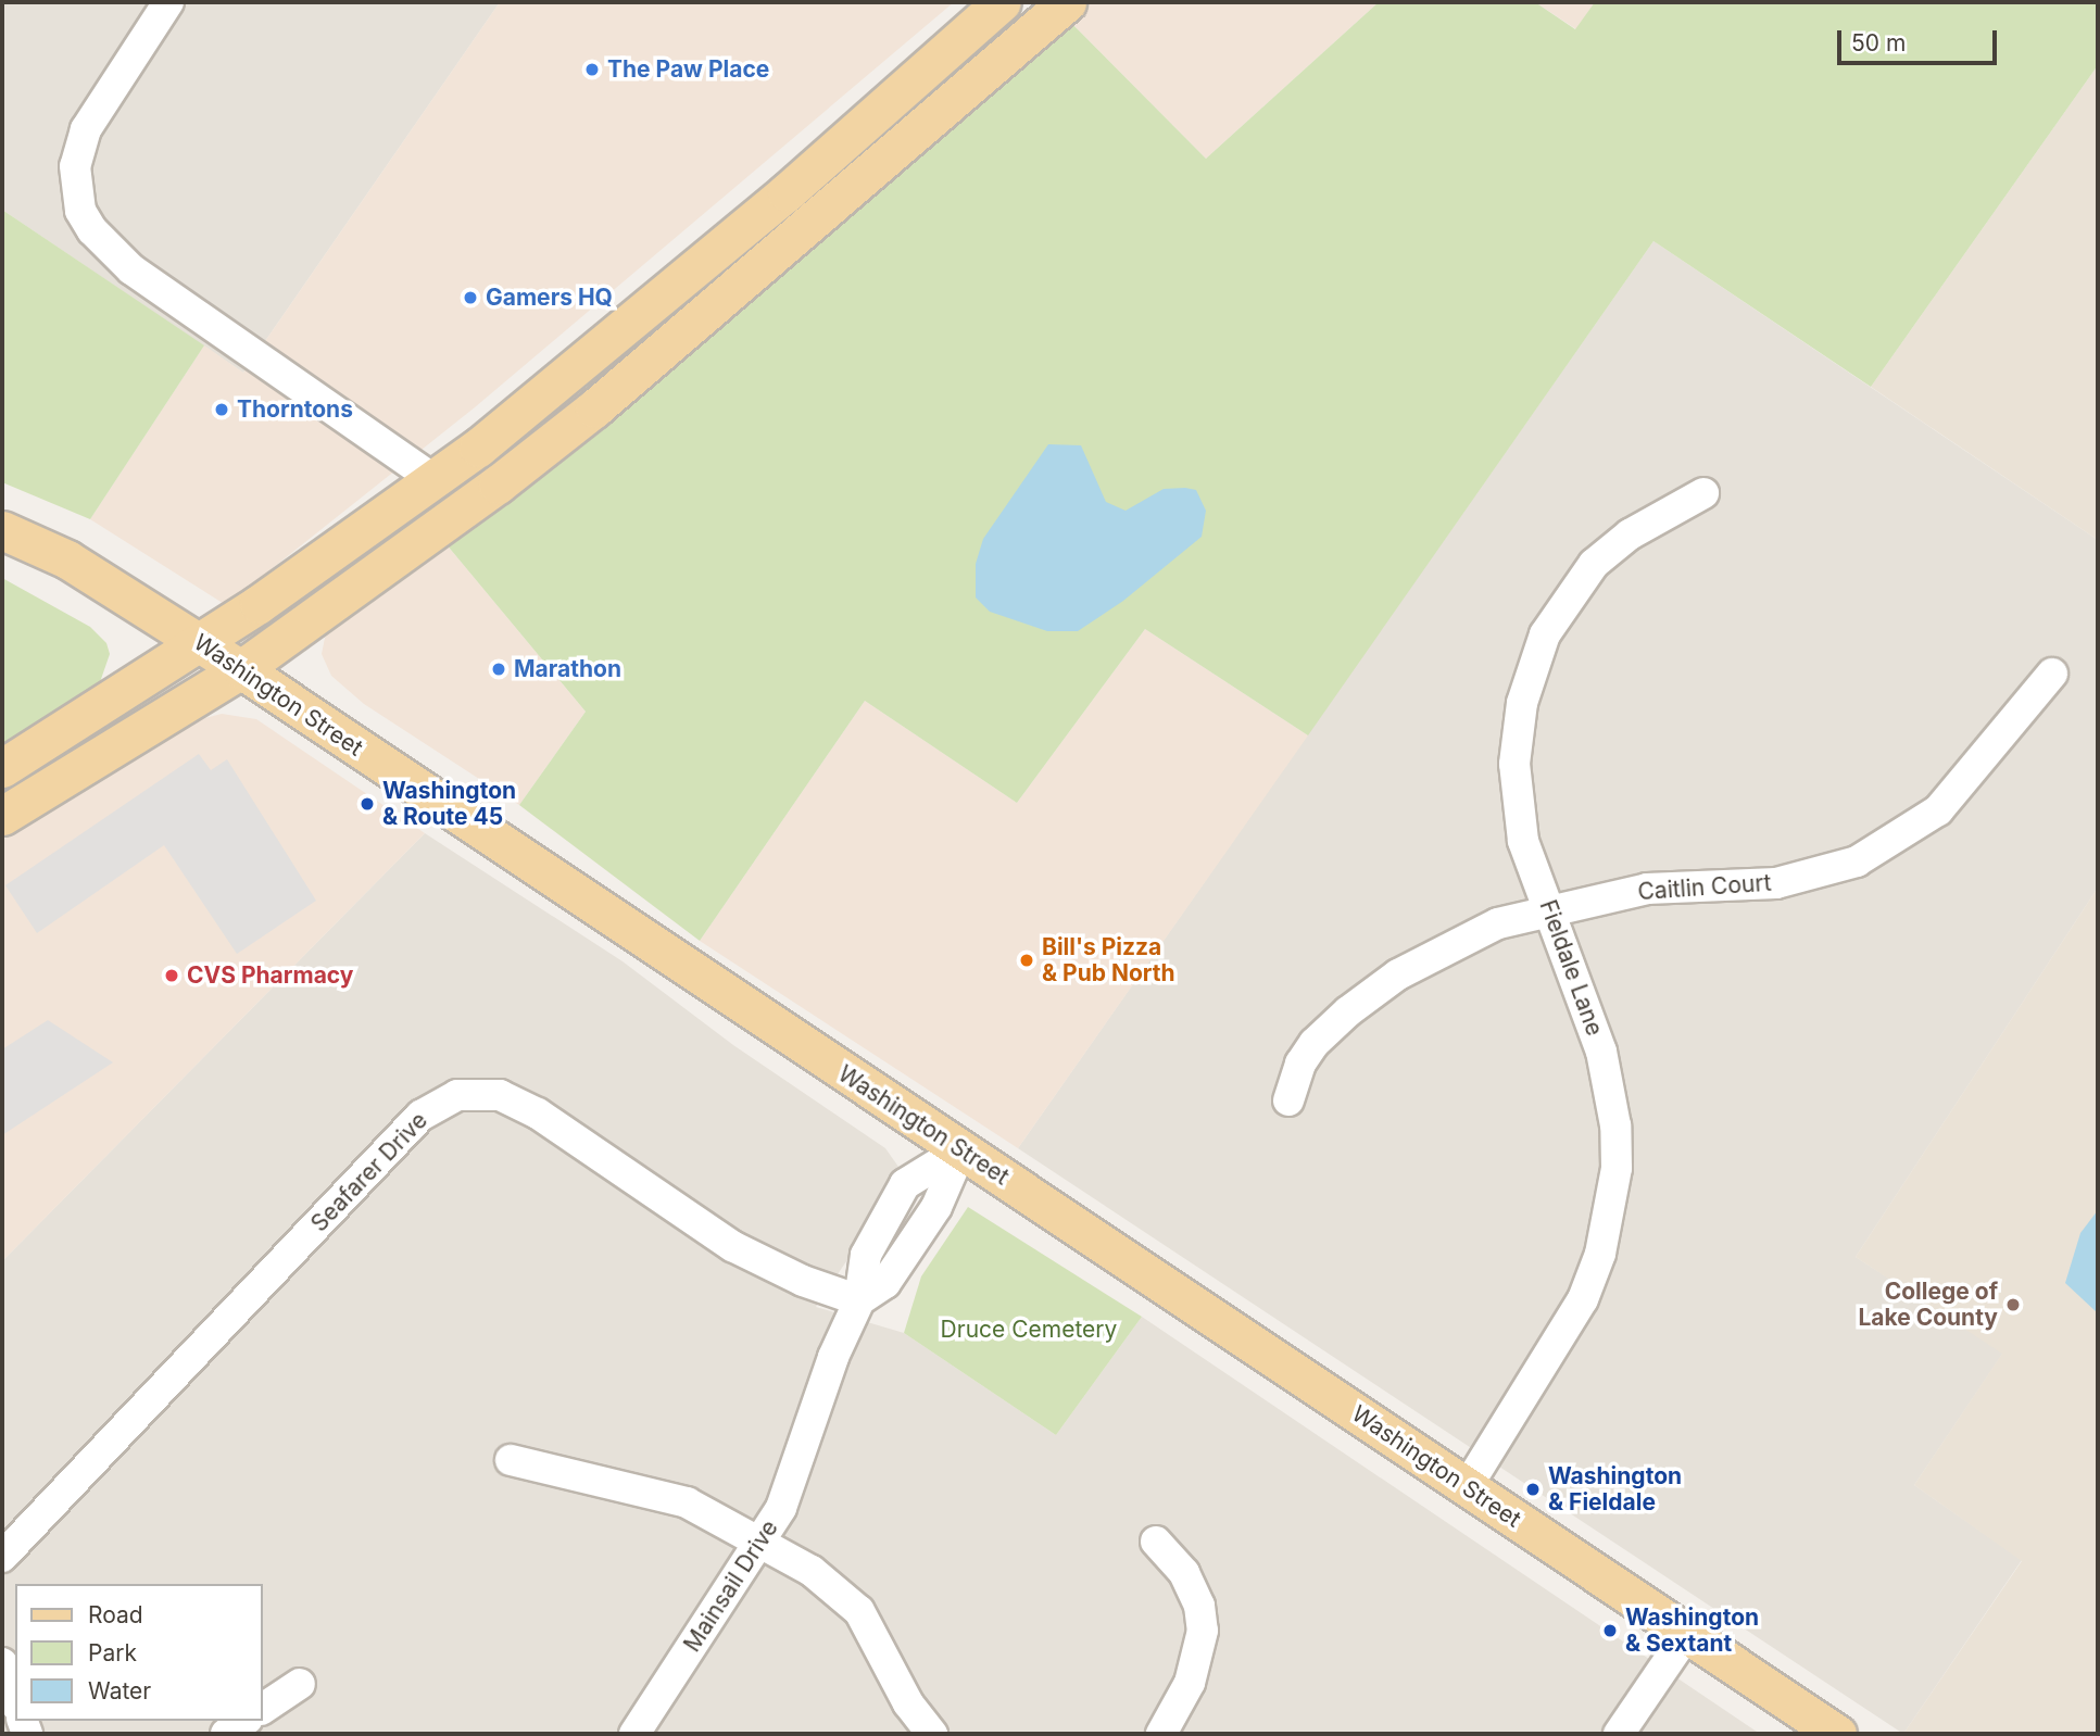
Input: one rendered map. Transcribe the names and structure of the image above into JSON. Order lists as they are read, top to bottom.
{
  "streets": {
    "main road": ["Washington Street"],
    "street": [
      "Caitlin Court",
      "Fieldale Lane",
      "Seafarer Drive",
      "Mainsail Drive"
    ]
  },
  "crossings": [
    ["Washington Street", "Fieldale Lane"],
    ["Washington Street", "Mainsail Drive"],
    ["Caitlin Court", "Fieldale Lane"],
    ["Seafarer Drive", "Mainsail Drive"]
  ],
  "parks": ["Druce Cemetery"],
  "places": [
    "The Paw Place",
    "Gamers HQ",
    "Thorntons",
    "Marathon",
    "Washington & Route 45",
    "Bill's Pizza & Pub North",
    "CVS Pharmacy",
    "College of Lake County",
    "Washington & Fieldale",
    "Washington & Sextant"
  ],
  "legend": ["Road", "Park", "Water"],
  "scale_bar": "50 m"
}
